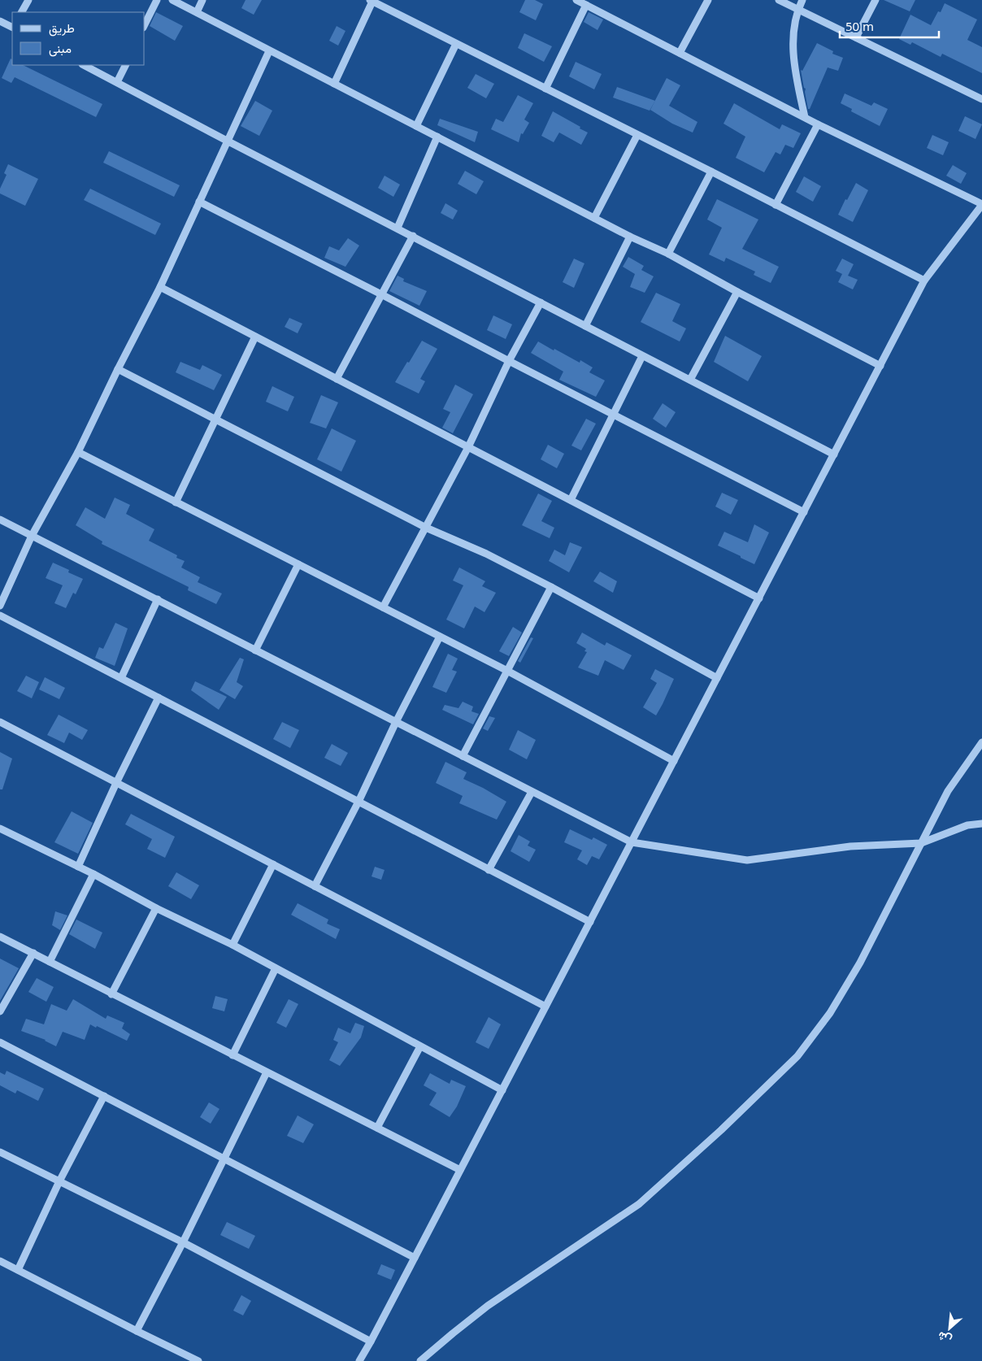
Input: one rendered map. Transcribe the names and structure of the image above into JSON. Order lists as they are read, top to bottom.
{
  "legend": ["طريق", "مبنى"],
  "scale_bar": "50 m",
  "north": "bottom left"
}
